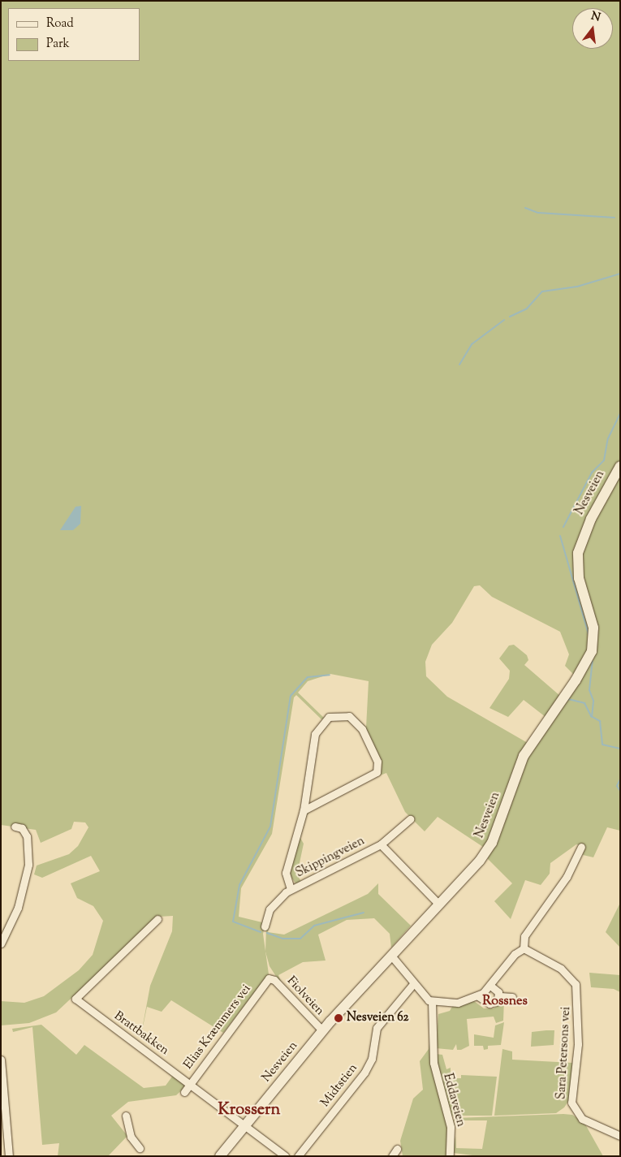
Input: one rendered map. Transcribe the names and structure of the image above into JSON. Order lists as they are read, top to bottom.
{
  "streets": {
    "main road": ["Nesveien"],
    "street": [
      "Skippingveien",
      "Fiolveien",
      "Elias Kræmmers vei",
      "Brattbakken",
      "Sara Petersons vei",
      "Midtstien",
      "Eddaveien"
    ]
  },
  "crossings": [
    ["Nesveien", "Skippingveien"],
    ["Nesveien", "Fiolveien"],
    ["Nesveien", "Brattbakken"],
    ["Fiolveien", "Elias Kræmmers vei"],
    ["Elias Kræmmers vei", "Brattbakken"]
  ],
  "districts": ["Rossnes", "Krossern"],
  "places": ["Nesveien 62"],
  "legend": ["Road", "Park"],
  "north": "top"
}
